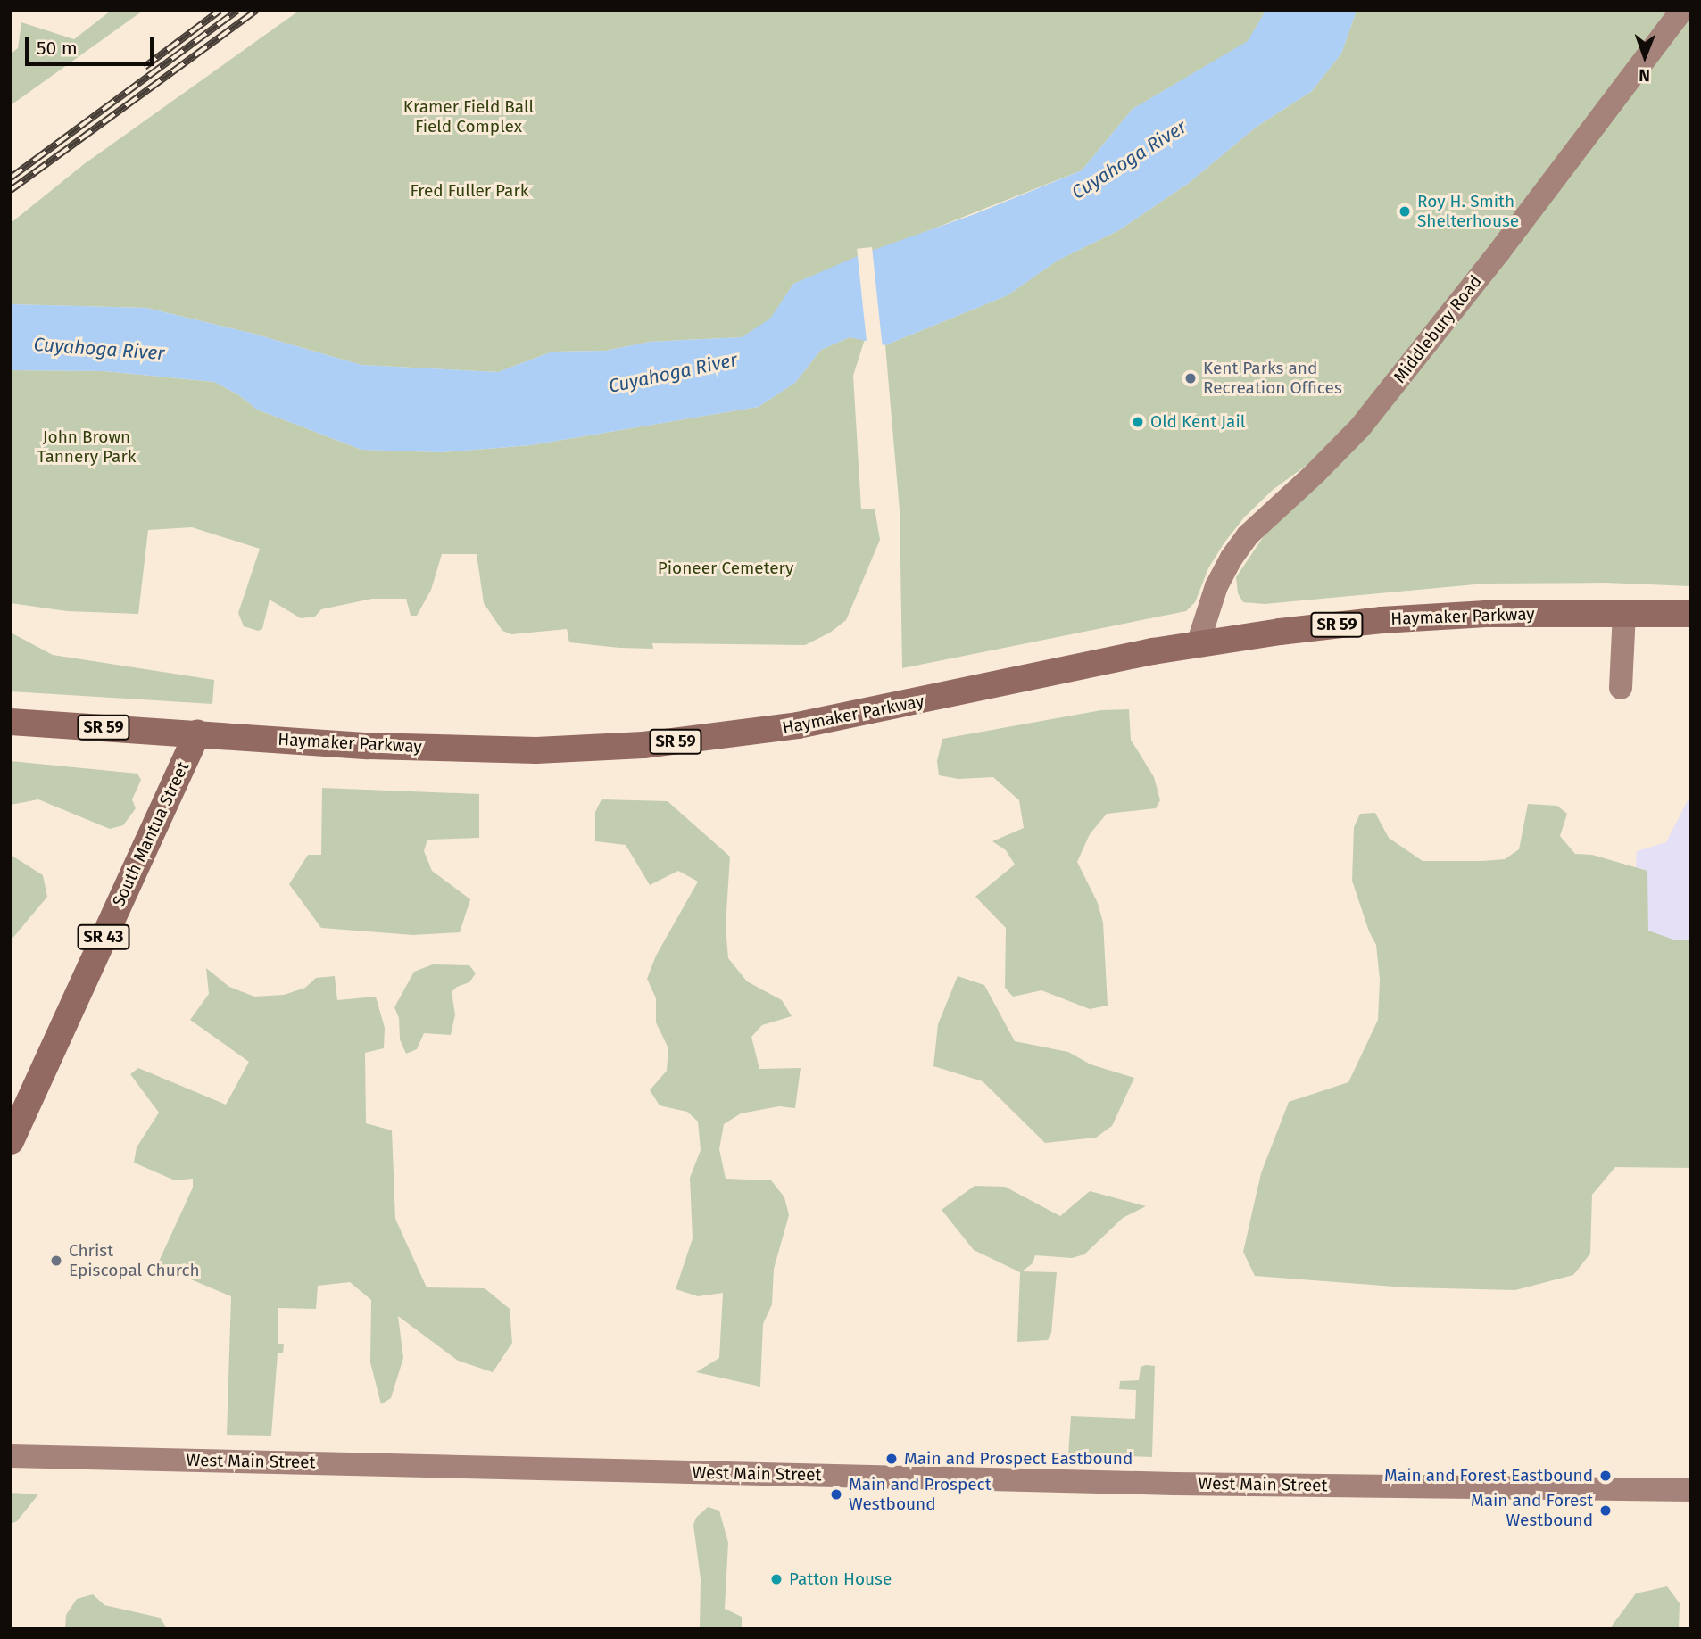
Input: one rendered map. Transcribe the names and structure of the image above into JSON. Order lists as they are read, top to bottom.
{
  "streets": {
    "main road": [
      "Middlebury Road",
      "Haymaker Parkway",
      "SR 59",
      "South Mantua Street",
      "SR 43",
      "West Main Street"
    ]
  },
  "crossings": [
    ["Middlebury Road", "Haymaker Parkway"],
    ["Haymaker Parkway", "South Mantua Street"]
  ],
  "water": ["Cuyahoga River"],
  "parks": [
    "Kramer Field Ball Field Complex",
    "Fred Fuller Park",
    "John Brown Tannery Park",
    "Pioneer Cemetery"
  ],
  "places": [
    "Roy H. Smith Shelterhouse",
    "Kent Parks and Recreation Offices",
    "Old Kent Jail",
    "Christ Episcopal Church",
    "Main and Prospect Eastbound",
    "Main and Forest Eastbound",
    "Main and Prospect Westbound",
    "Main and Forest Westbound",
    "Patton House"
  ],
  "scale_bar": "50 m",
  "north": "bottom"
}
